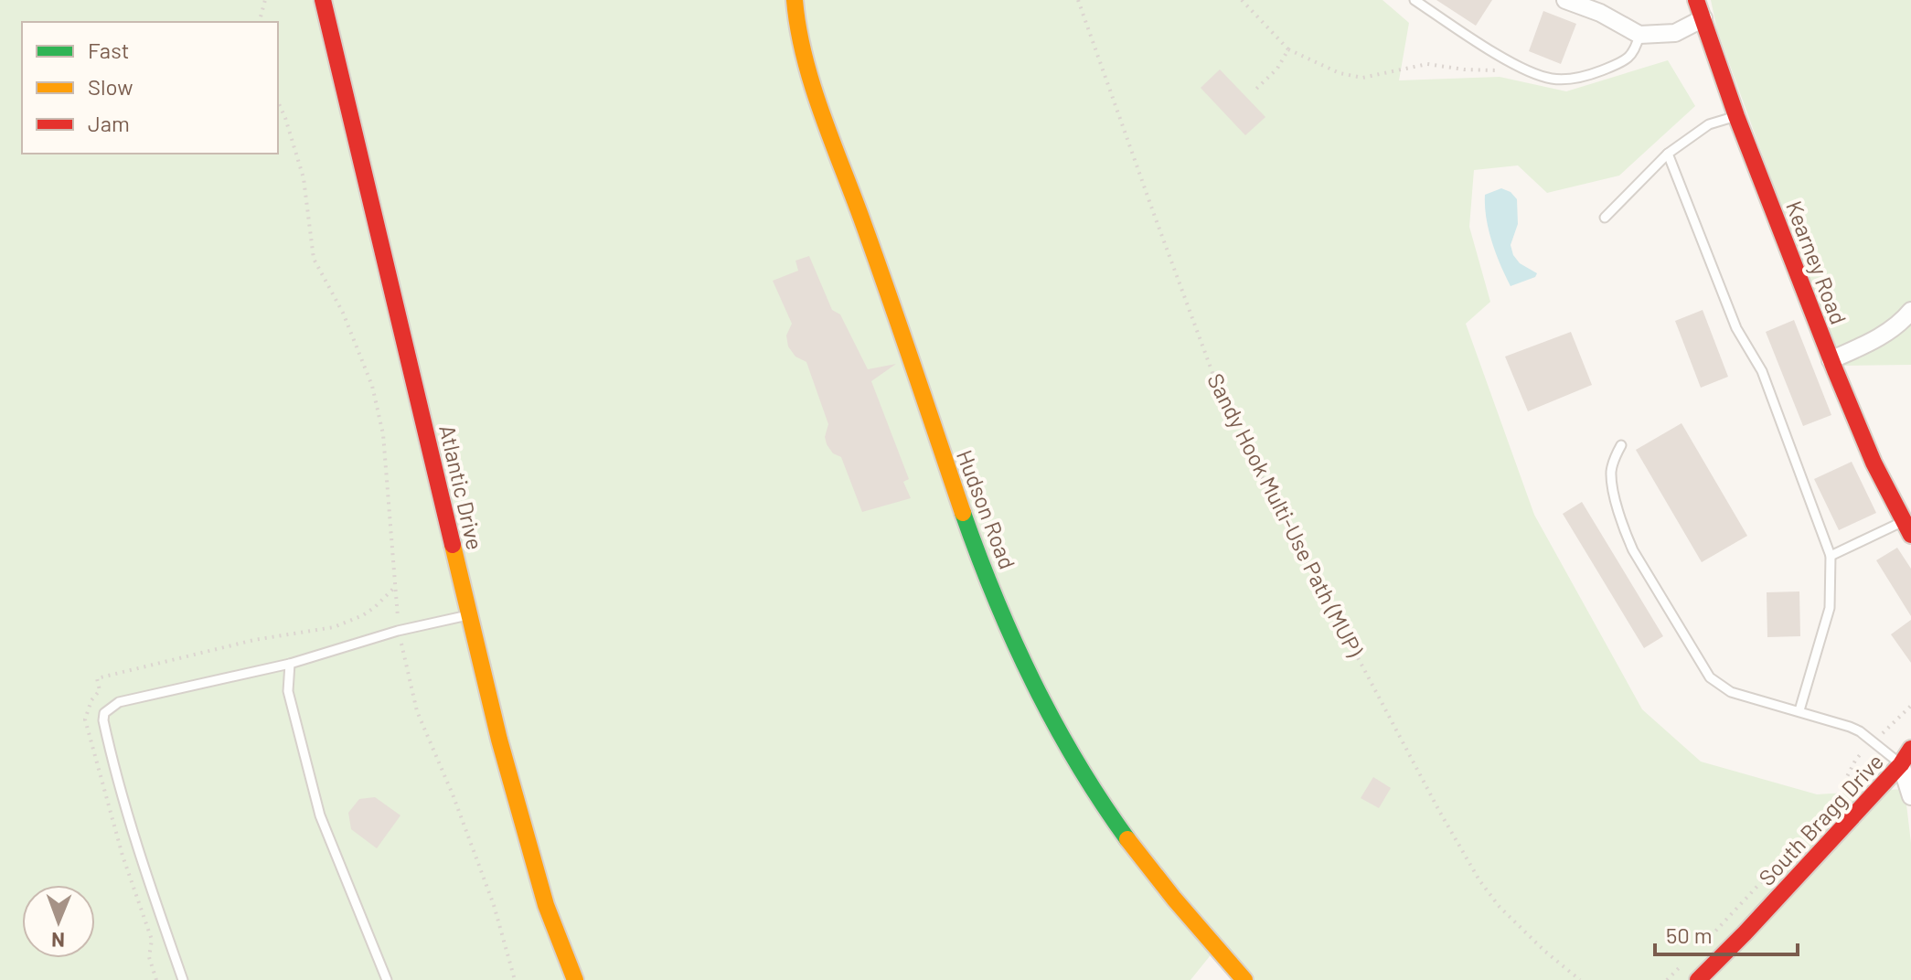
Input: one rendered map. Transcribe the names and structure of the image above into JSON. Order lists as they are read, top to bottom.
{
  "streets": {
    "street": [
      "Kearney Road",
      "Atlantic Drive",
      "Hudson Road",
      "South Bragg Drive"
    ],
    "path": ["Sandy Hook Multi-Use Path (MUP)"]
  },
  "legend": ["Fast", "Slow", "Jam"],
  "scale_bar": "50 m",
  "north": "bottom"
}
